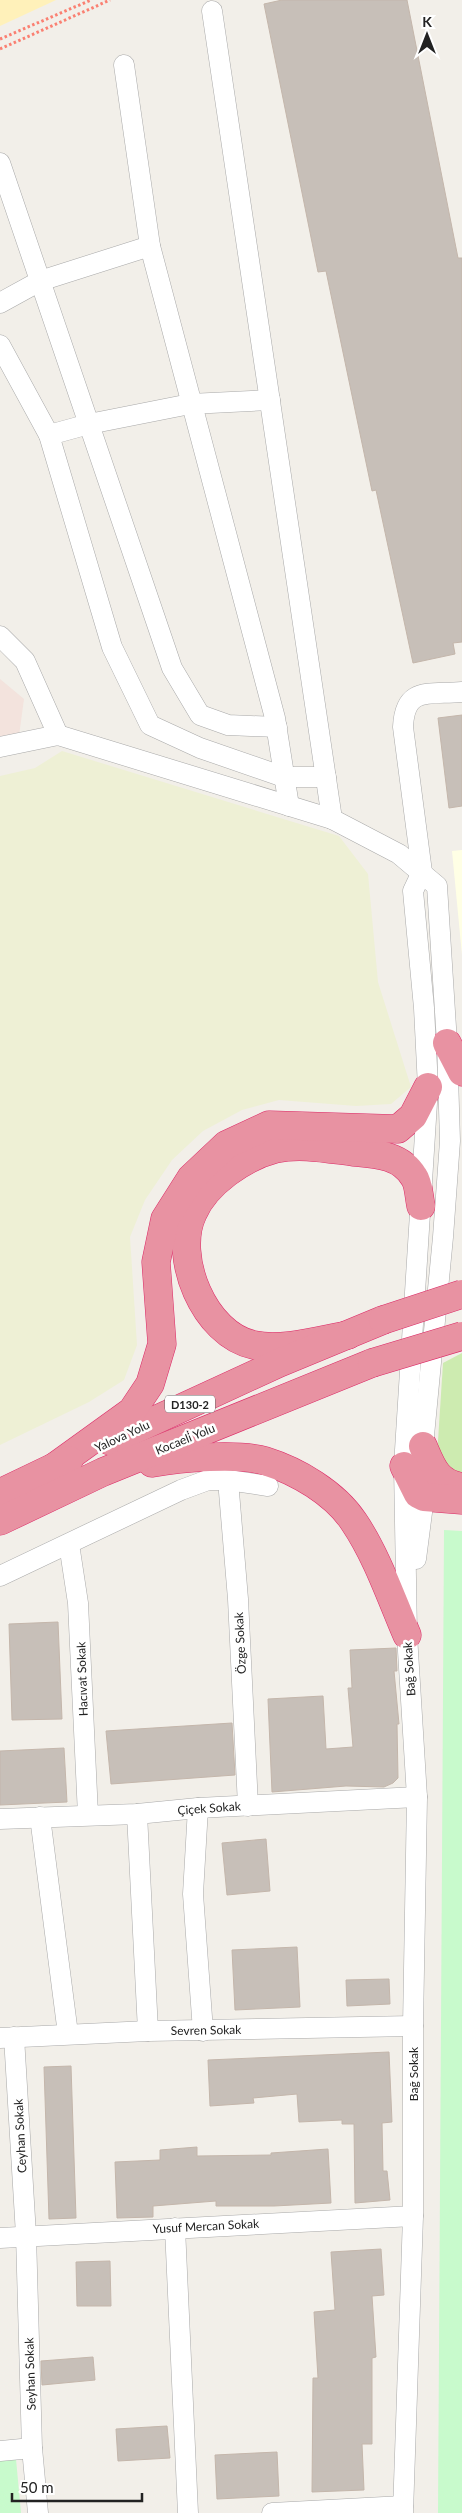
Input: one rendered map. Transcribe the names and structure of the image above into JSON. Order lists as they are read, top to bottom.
{
  "streets": {
    "highway": ["D130-2", "Yalova Yolu", "Kocaeli̇ Yolu"],
    "street": [
      "Özge Sokak",
      "Bağ Sokak",
      "Hacıvat Sokak",
      "Çiçek Sokak",
      "Sevren Sokak",
      "Ceyhan Sokak",
      "Yusuf Mercan Sokak",
      "Seyhan Sokak"
    ]
  },
  "crossings": [
    ["Özge Sokak", "Çiçek Sokak"],
    ["Bağ Sokak", "Çiçek Sokak"],
    ["Bağ Sokak", "Sevren Sokak"],
    ["Bağ Sokak", "Yusuf Mercan Sokak"],
    ["Hacıvat Sokak", "Çiçek Sokak"],
    ["Sevren Sokak", "Ceyhan Sokak"],
    ["Ceyhan Sokak", "Yusuf Mercan Sokak"],
    ["Ceyhan Sokak", "Seyhan Sokak"],
    ["Yusuf Mercan Sokak", "Seyhan Sokak"]
  ],
  "scale_bar": "50 m",
  "north": "top"
}
